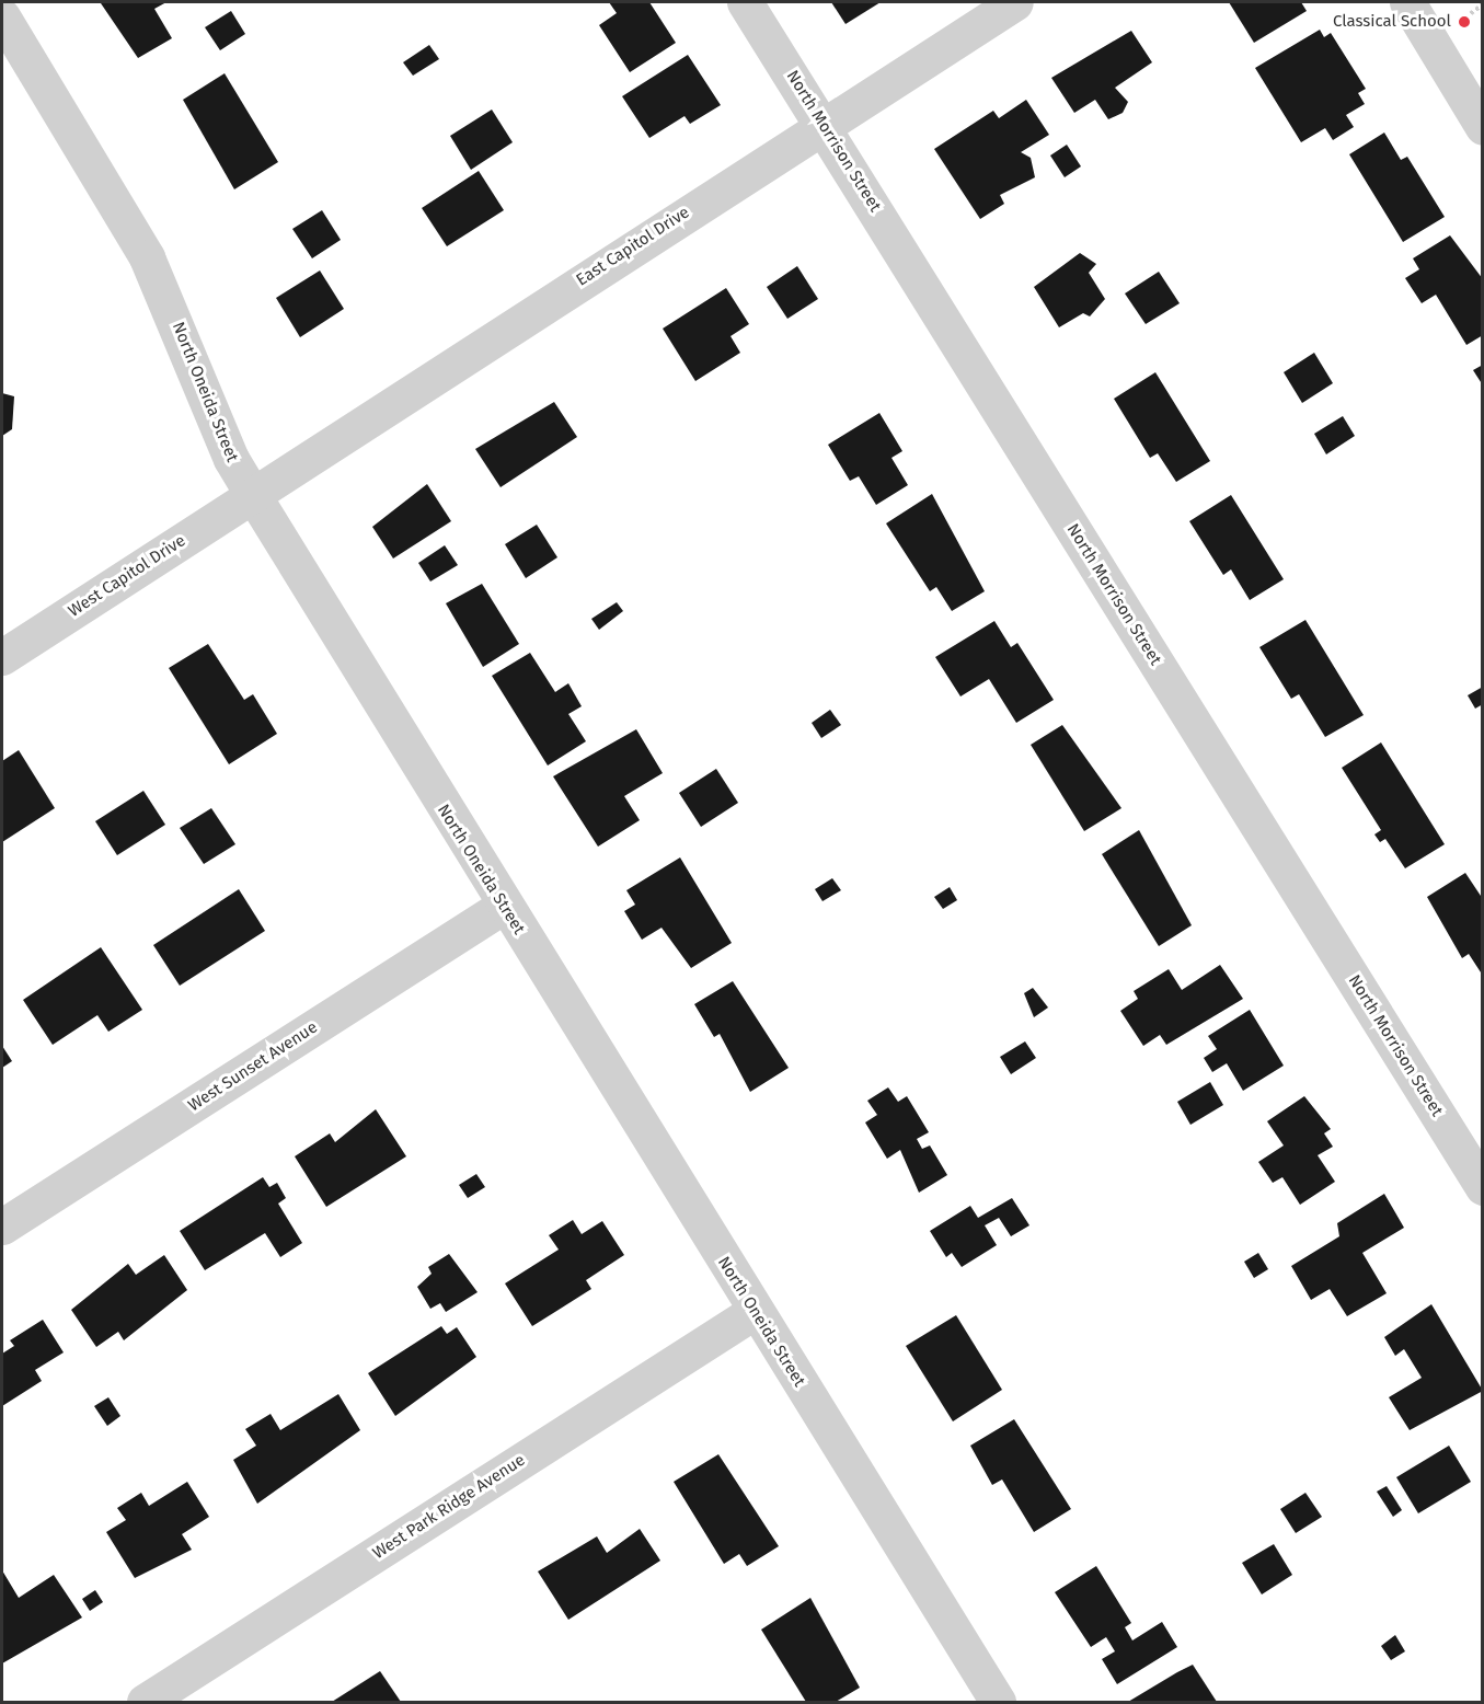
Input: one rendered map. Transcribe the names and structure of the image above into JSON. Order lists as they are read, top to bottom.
{
  "streets": {
    "street": [
      "North Morrison Street",
      "East Capitol Drive",
      "North Oneida Street",
      "West Capitol Drive",
      "West Sunset Avenue",
      "West Park Ridge Avenue"
    ]
  },
  "crossings": [
    ["North Morrison Street", "East Capitol Drive"],
    ["East Capitol Drive", "North Oneida Street"],
    ["East Capitol Drive", "West Capitol Drive"],
    ["North Oneida Street", "West Capitol Drive"],
    ["North Oneida Street", "West Sunset Avenue"],
    ["North Oneida Street", "West Park Ridge Avenue"]
  ],
  "places": ["Classical School"]
}
